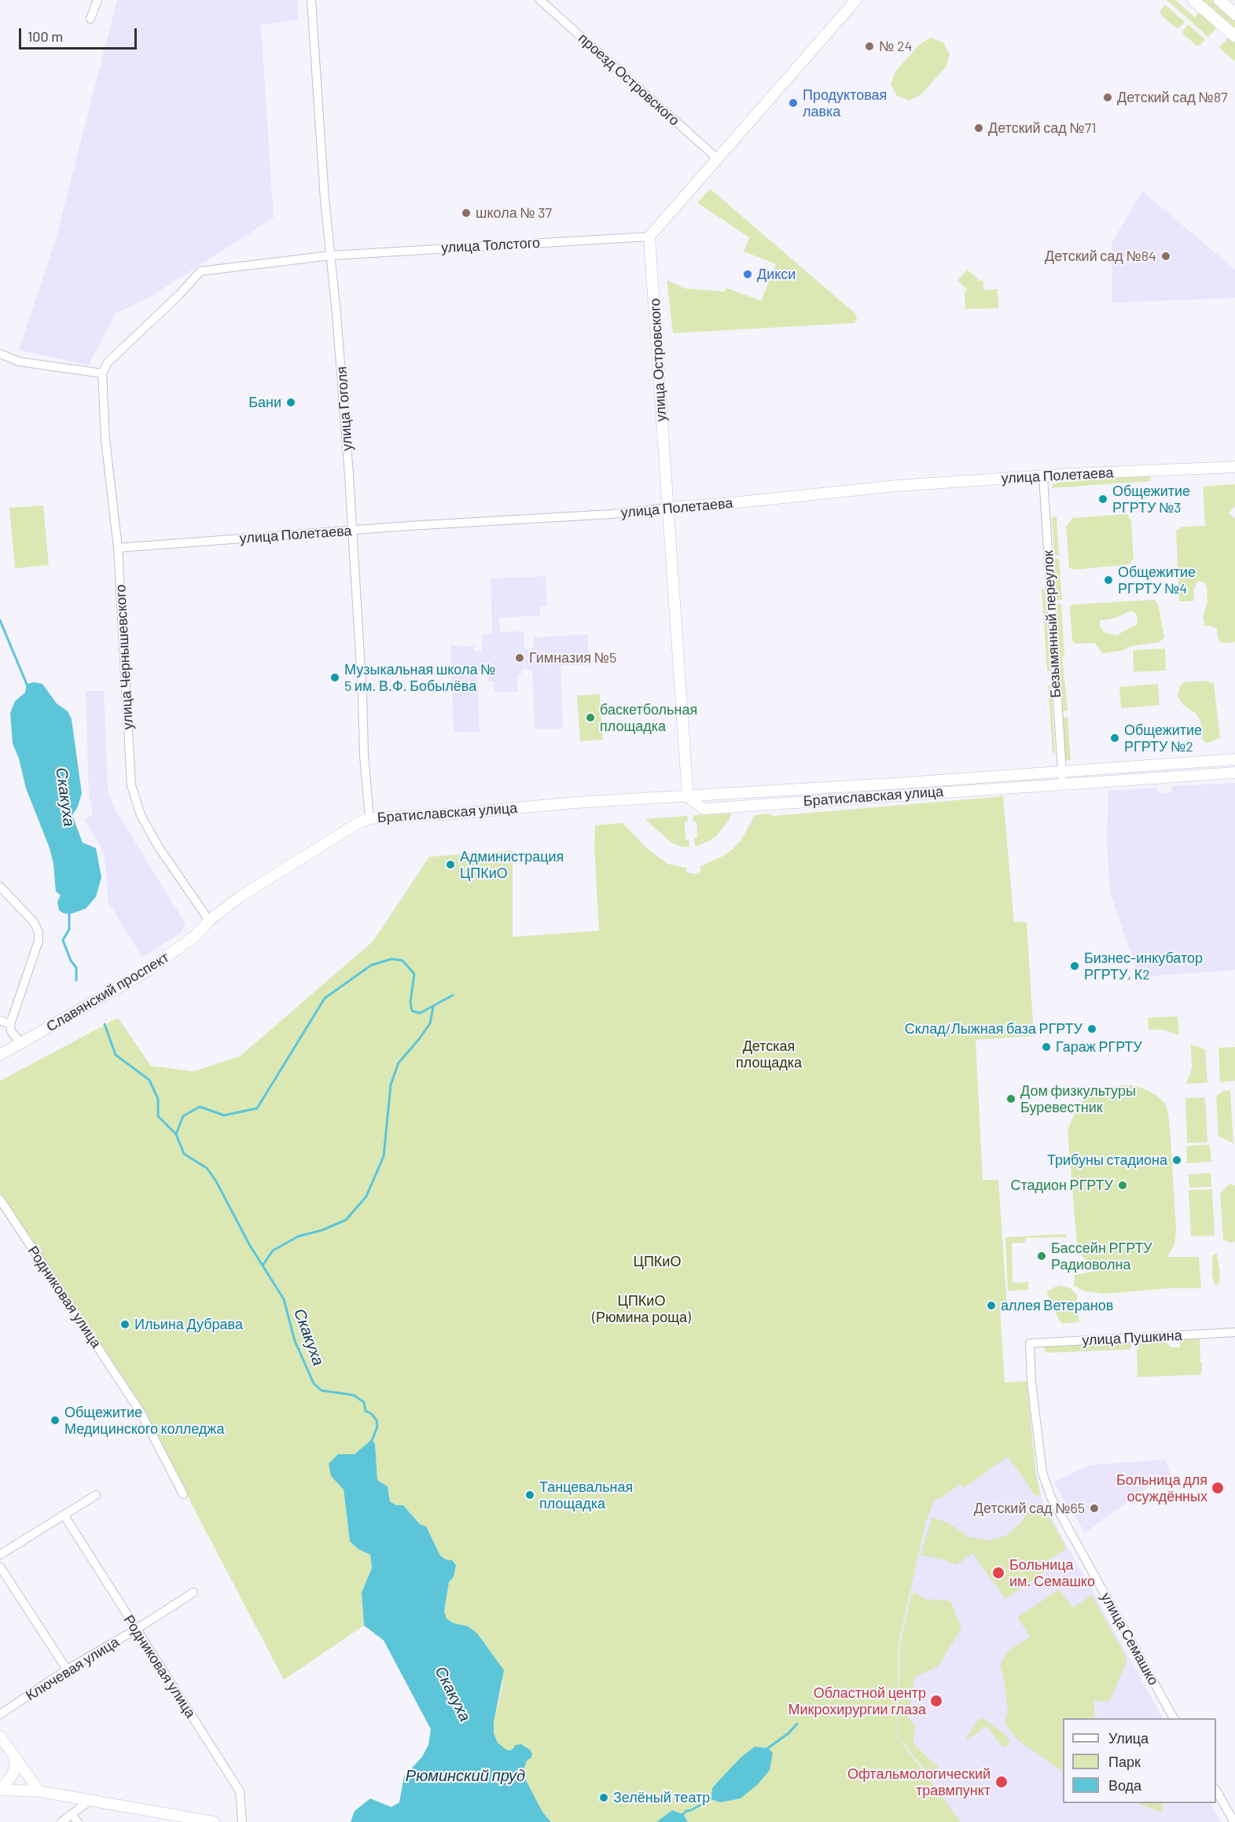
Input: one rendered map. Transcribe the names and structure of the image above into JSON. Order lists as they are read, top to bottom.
{
  "streets": {
    "street": [
      "проезд Островского",
      "улица Толстого",
      "улица Островского",
      "улица Гоголя",
      "улица Полетаева",
      "Безымянный переулок",
      "улица Чернышевского",
      "Братиславская улица",
      "Славянский проспект",
      "Родниковая улица",
      "улица Пушкина",
      "улица Семашко",
      "Ключевая улица"
    ]
  },
  "crossings": [
    ["улица Толстого", "улица Островского"],
    ["улица Толстого", "улица Гоголя"],
    ["улица Толстого", "улица Чернышевского"],
    ["улица Островского", "улица Полетаева"],
    ["улица Островского", "Братиславская улица"],
    ["улица Гоголя", "улица Полетаева"],
    ["улица Гоголя", "Братиславская улица"],
    ["улица Полетаева", "Безымянный переулок"],
    ["улица Полетаева", "улица Чернышевского"],
    ["Безымянный переулок", "Братиславская улица"],
    ["улица Чернышевского", "Братиславская улица"],
    ["улица Чернышевского", "Славянский проспект"],
    ["Братиславская улица", "Славянский проспект"],
    ["Родниковая улица", "Ключевая улица"],
    ["улица Пушкина", "улица Семашко"]
  ],
  "water": ["Скакуха", "Рюминский пруд"],
  "parks": ["Детская площадка", "ЦПКиО", "ЦПКиО (Рюмина роща)"],
  "places": [
    "№ 24",
    "Детский сад №87",
    "Продуктовая лавка",
    "Детский сад №71",
    "школа № 37",
    "Детский сад №84",
    "Дикси",
    "Бани",
    "Общежитие РГРТУ №3",
    "Общежитие РГРТУ №4",
    "Гимназия №5",
    "Музыкальная школа № 5 им. В.Ф. Бобылёва",
    "баскетбольная площадка",
    "Общежитие РГРТУ №2",
    "Администрация ЦПКиО",
    "Бизнес-инкубатор РГРТУ, К2",
    "Склад/Лыжная база РГРТУ",
    "Гараж РГРТУ",
    "Дом физкультуры Буревестник",
    "Трибуны стадиона",
    "Стадион РГРТУ",
    "Бассейн РГРТУ Радиоволна",
    "аллея Ветеранов",
    "Ильина Дубрава",
    "Общежитие Медицинского колледжа",
    "Больница для осуждённых",
    "Танцевальная площадка",
    "Детский сад №65",
    "Больница им. Семашко",
    "Областной центр Микрохирургии глаза",
    "Офтальмологический травмпункт",
    "Зелёный театр"
  ],
  "legend": ["Улица", "Парк", "Вода"],
  "scale_bar": "100 m"
}
